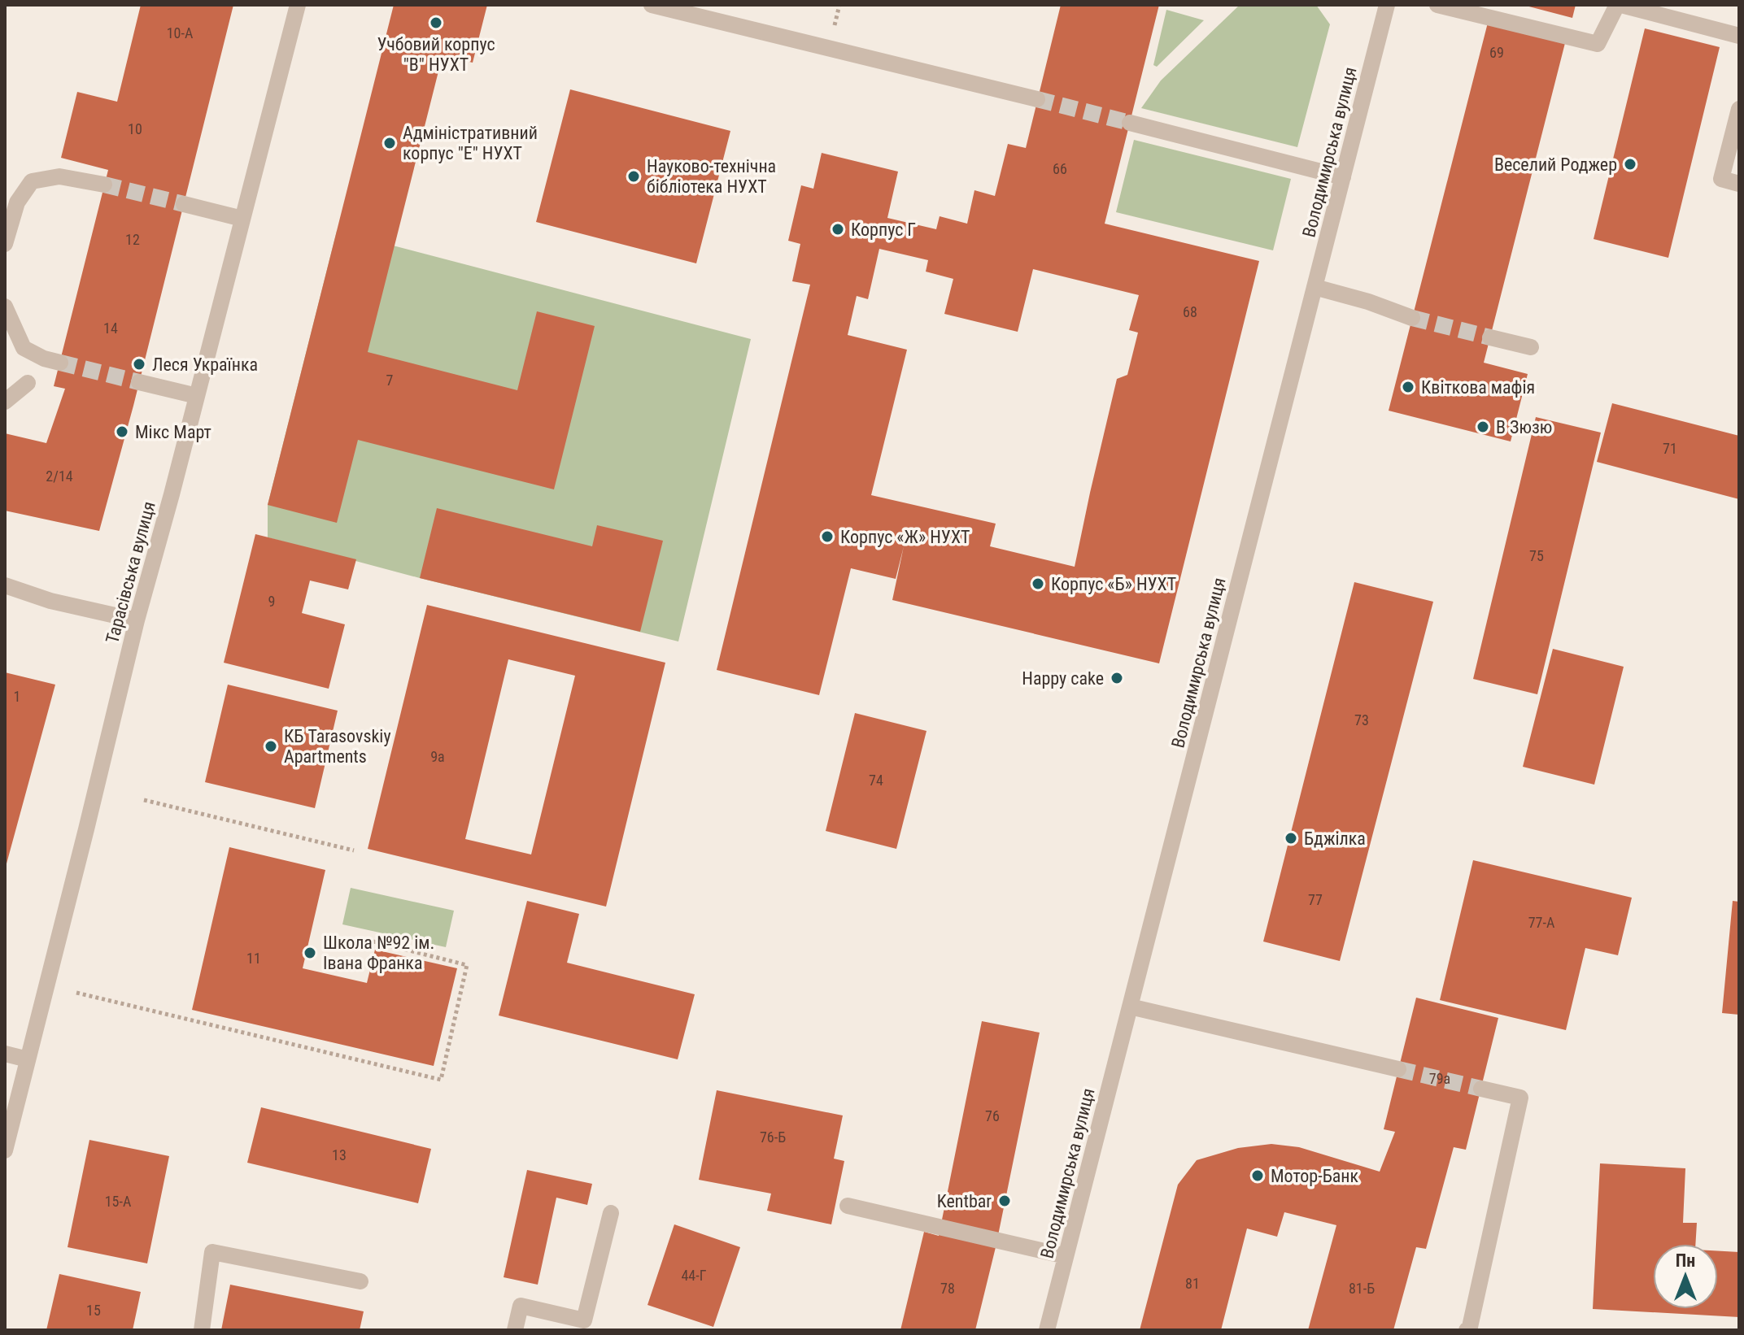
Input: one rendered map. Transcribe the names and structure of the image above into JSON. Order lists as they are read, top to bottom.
{
  "streets": {
    "street": ["Володимирська вулиця", "Тарасівська вулиця"]
  },
  "places": [
    "Учбовий корпус \"В\" НУХТ",
    "Адміністративний корпус \"Е\" НУХТ",
    "Веселий Роджер",
    "Науково-технічна бібліотека НУХТ",
    "Корпус Г",
    "Леся Українка",
    "Квіткова мафія",
    "В Зюзю",
    "Мікс Март",
    "Корпус «Ж» НУХТ",
    "Корпус «Б» НУХТ",
    "Happy cake",
    "КБ Tarasovskiy Apartments",
    "Бджілка",
    "Школа №92 ім. Івана Франка",
    "Мотор-Банк",
    "Kentbar"
  ],
  "house_numbers": [
    "10-А",
    "69",
    "10",
    "66",
    "12",
    "68",
    "14",
    "7",
    "71",
    "2/14",
    "75",
    "9",
    "1",
    "73",
    "9а",
    "74",
    "77",
    "77-А",
    "11",
    "79а",
    "76",
    "76-Б",
    "13",
    "15-А",
    "44-Г",
    "81",
    "78",
    "81-Б",
    "15"
  ],
  "north": "top"
}
